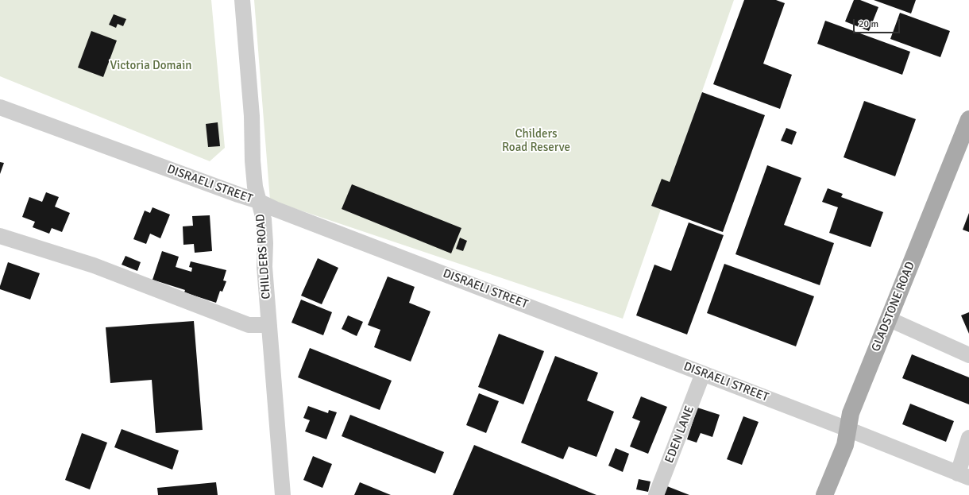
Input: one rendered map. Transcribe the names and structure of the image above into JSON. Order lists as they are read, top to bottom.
{
  "streets": {
    "main road": ["GLADSTONE ROAD"],
    "street": ["DISRAELI STREET", "CHILDERS ROAD", "EDEN LANE"]
  },
  "crossings": [
    ["DISRAELI STREET", "CHILDERS ROAD"],
    ["DISRAELI STREET", "GLADSTONE ROAD"],
    ["DISRAELI STREET", "EDEN LANE"]
  ],
  "parks": ["Victoria Domain", "Childers Road Reserve"],
  "scale_bar": "20 m"
}
